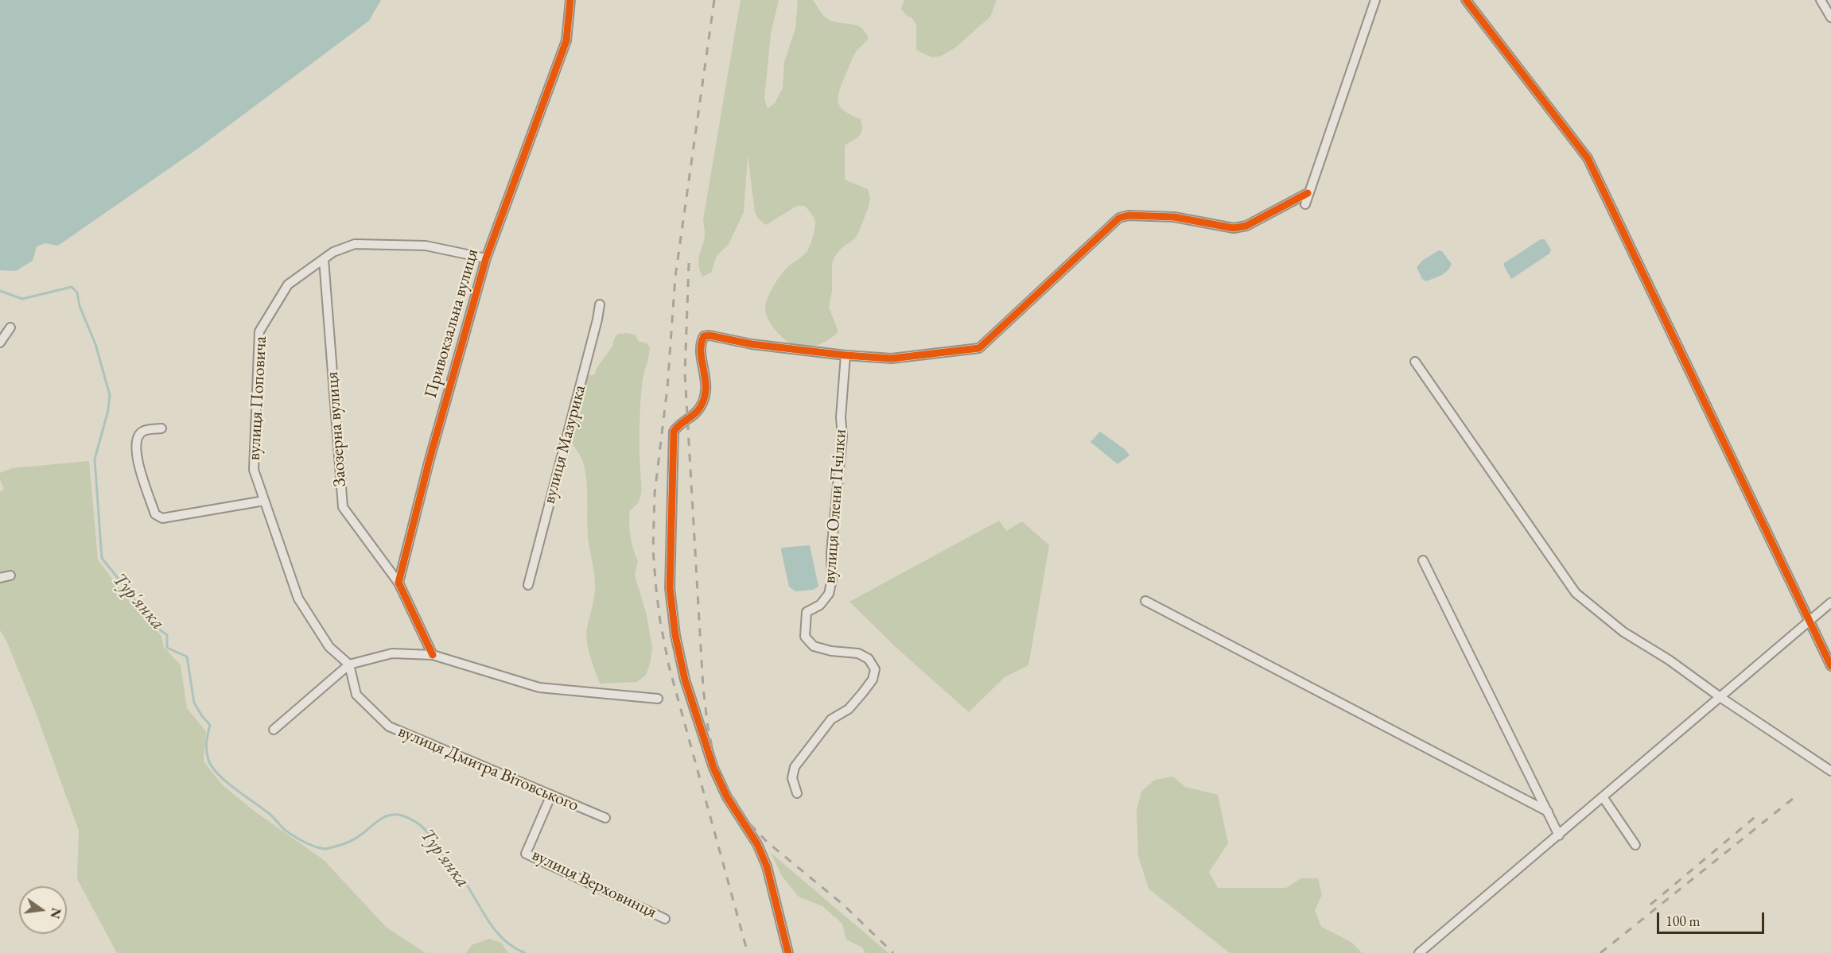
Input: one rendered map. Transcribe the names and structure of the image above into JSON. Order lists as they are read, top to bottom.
{
  "streets": {
    "street": [
      "Привокзальна вулиця",
      "вулиця Поповича",
      "Заозерна вулиця",
      "вулиця Мазурика",
      "вулиця Олени Пчілки",
      "вулиця Дмитра Вітовського",
      "вулиця Верховинця"
    ]
  },
  "crossings": [
    ["Привокзальна вулиця", "вулиця Поповича"],
    ["Привокзальна вулиця", "Заозерна вулиця"],
    ["вулиця Поповича", "Заозерна вулиця"],
    ["вулиця Поповича", "вулиця Дмитра Вітовського"],
    ["вулиця Дмитра Вітовського", "вулиця Верховинця"]
  ],
  "water": ["Тур'янка"],
  "scale_bar": "100 m",
  "north": "right"
}
